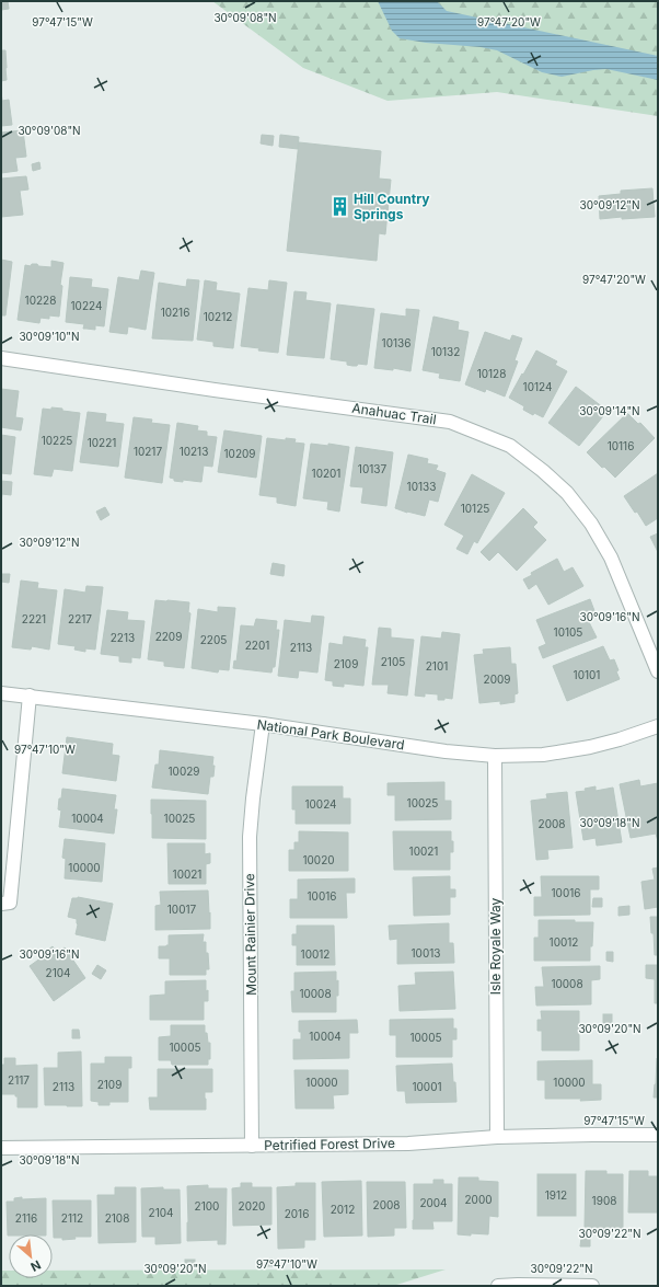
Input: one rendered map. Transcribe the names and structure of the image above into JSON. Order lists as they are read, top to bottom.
{
  "streets": {
    "street": [
      "Anahuac Trail",
      "National Park Boulevard",
      "Mount Rainier Drive",
      "Isle Royale Way",
      "Petrified Forest Drive"
    ]
  },
  "crossings": [
    ["National Park Boulevard", "Mount Rainier Drive"],
    ["National Park Boulevard", "Isle Royale Way"],
    ["Mount Rainier Drive", "Petrified Forest Drive"],
    ["Isle Royale Way", "Petrified Forest Drive"]
  ],
  "places": {
    "building": ["Hill Country Springs"]
  },
  "house_numbers": [
    "10228",
    "10224",
    "10216",
    "10212",
    "10136",
    "10132",
    "10128",
    "10124",
    "10225",
    "10221",
    "10116",
    "10217",
    "10213",
    "10209",
    "10137",
    "10201",
    "10133",
    "10125",
    "2221",
    "2217",
    "10105",
    "2209",
    "2213",
    "2205",
    "2201",
    "2113",
    "2105",
    "2109",
    "2101",
    "10101",
    "2009",
    "10029",
    "10025",
    "10024",
    "10004",
    "10025",
    "2008",
    "10021",
    "10020",
    "10000",
    "10021",
    "10016",
    "10016",
    "10017",
    "10012",
    "10013",
    "10012",
    "2104",
    "10008",
    "10008",
    "10004",
    "10005",
    "10005",
    "2117",
    "10000",
    "10000",
    "2109",
    "2113",
    "10001",
    "1912",
    "2000",
    "1908",
    "2004",
    "2008",
    "2100",
    "2020",
    "2012",
    "2104",
    "2016",
    "2116",
    "2112",
    "2108"
  ],
  "north": "bottom right",
  "coordinates": [
    "30°09'08\"N",
    "97°47'15\"W",
    "97°47'20\"W",
    "30°09'12\"N",
    "30°09'10\"N",
    "30°09'14\"N",
    "30°09'16\"N",
    "97°47'10\"W",
    "30°09'18\"N",
    "30°09'20\"N",
    "30°09'22\"N"
  ]
}
